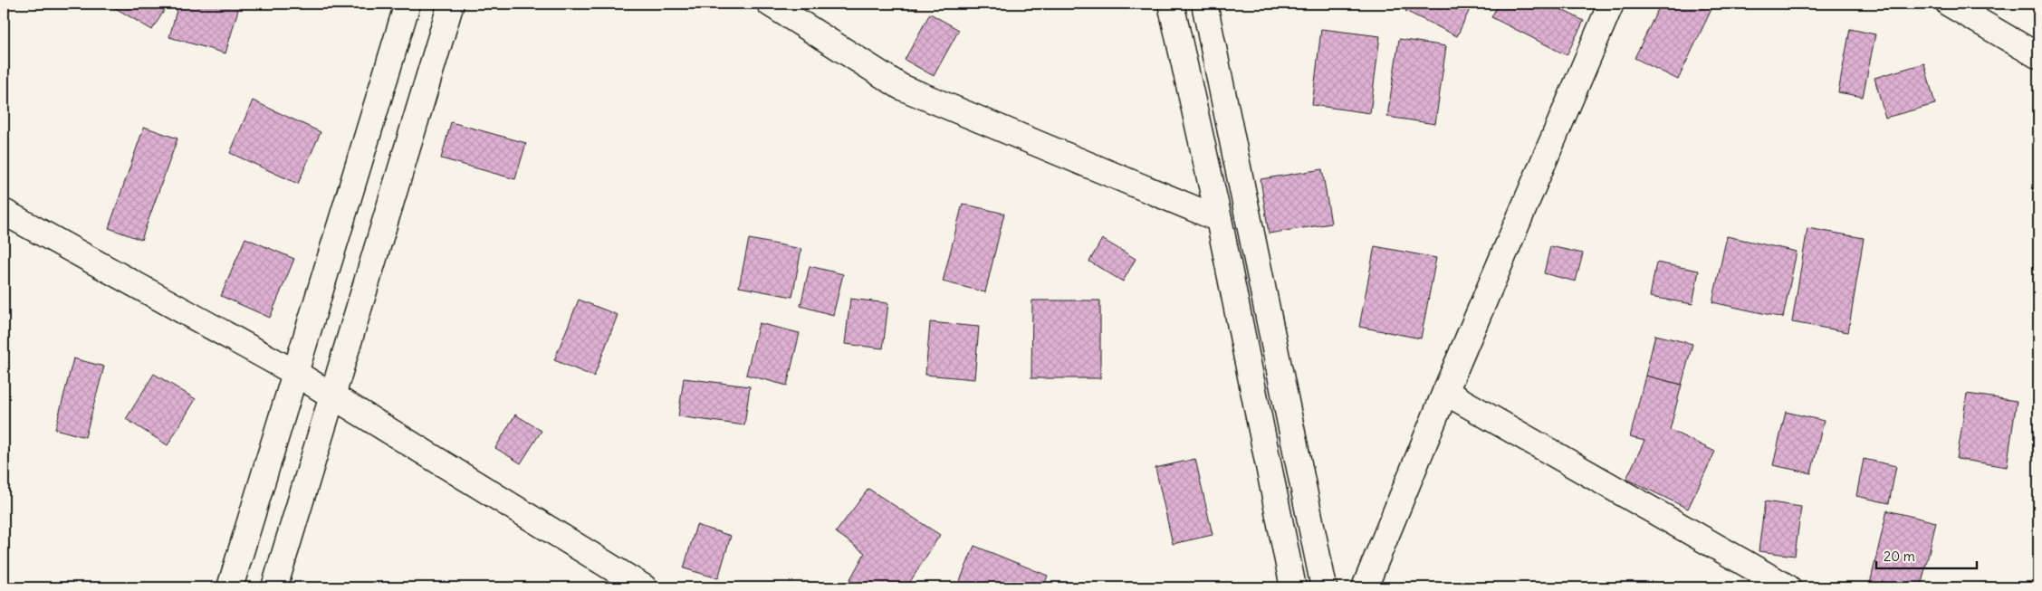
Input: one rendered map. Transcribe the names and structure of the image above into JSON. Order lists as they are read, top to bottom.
{
  "scale_bar": "20 m"
}
